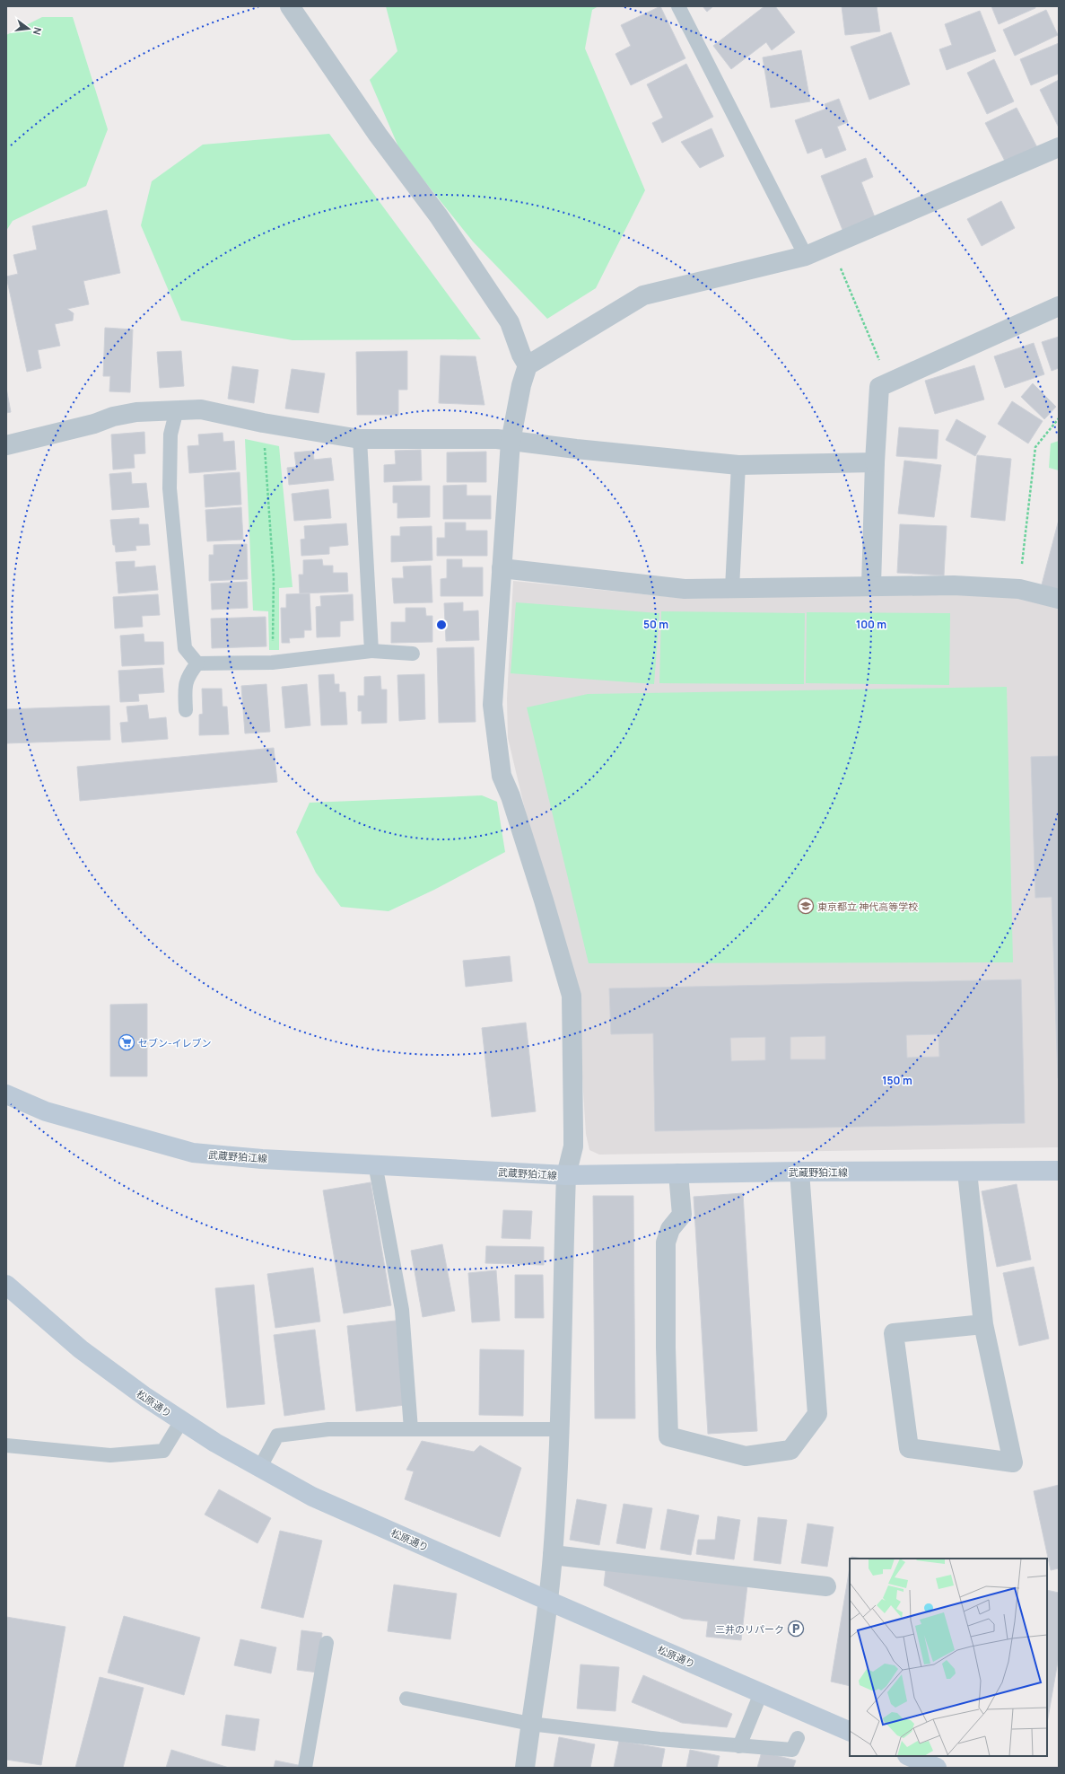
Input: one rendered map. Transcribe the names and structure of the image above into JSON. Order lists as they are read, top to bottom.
{
  "streets": {
    "main road": ["武蔵野狛江線", "松原通り"]
  },
  "places": {
    "school or university": ["東京都立 神代高等学校"],
    "supermarket": ["セブン-イレブン"],
    "parking": ["三井のリパーク"]
  },
  "north": "right",
  "rings": ["50 m", "100 m", "150 m"]
}
